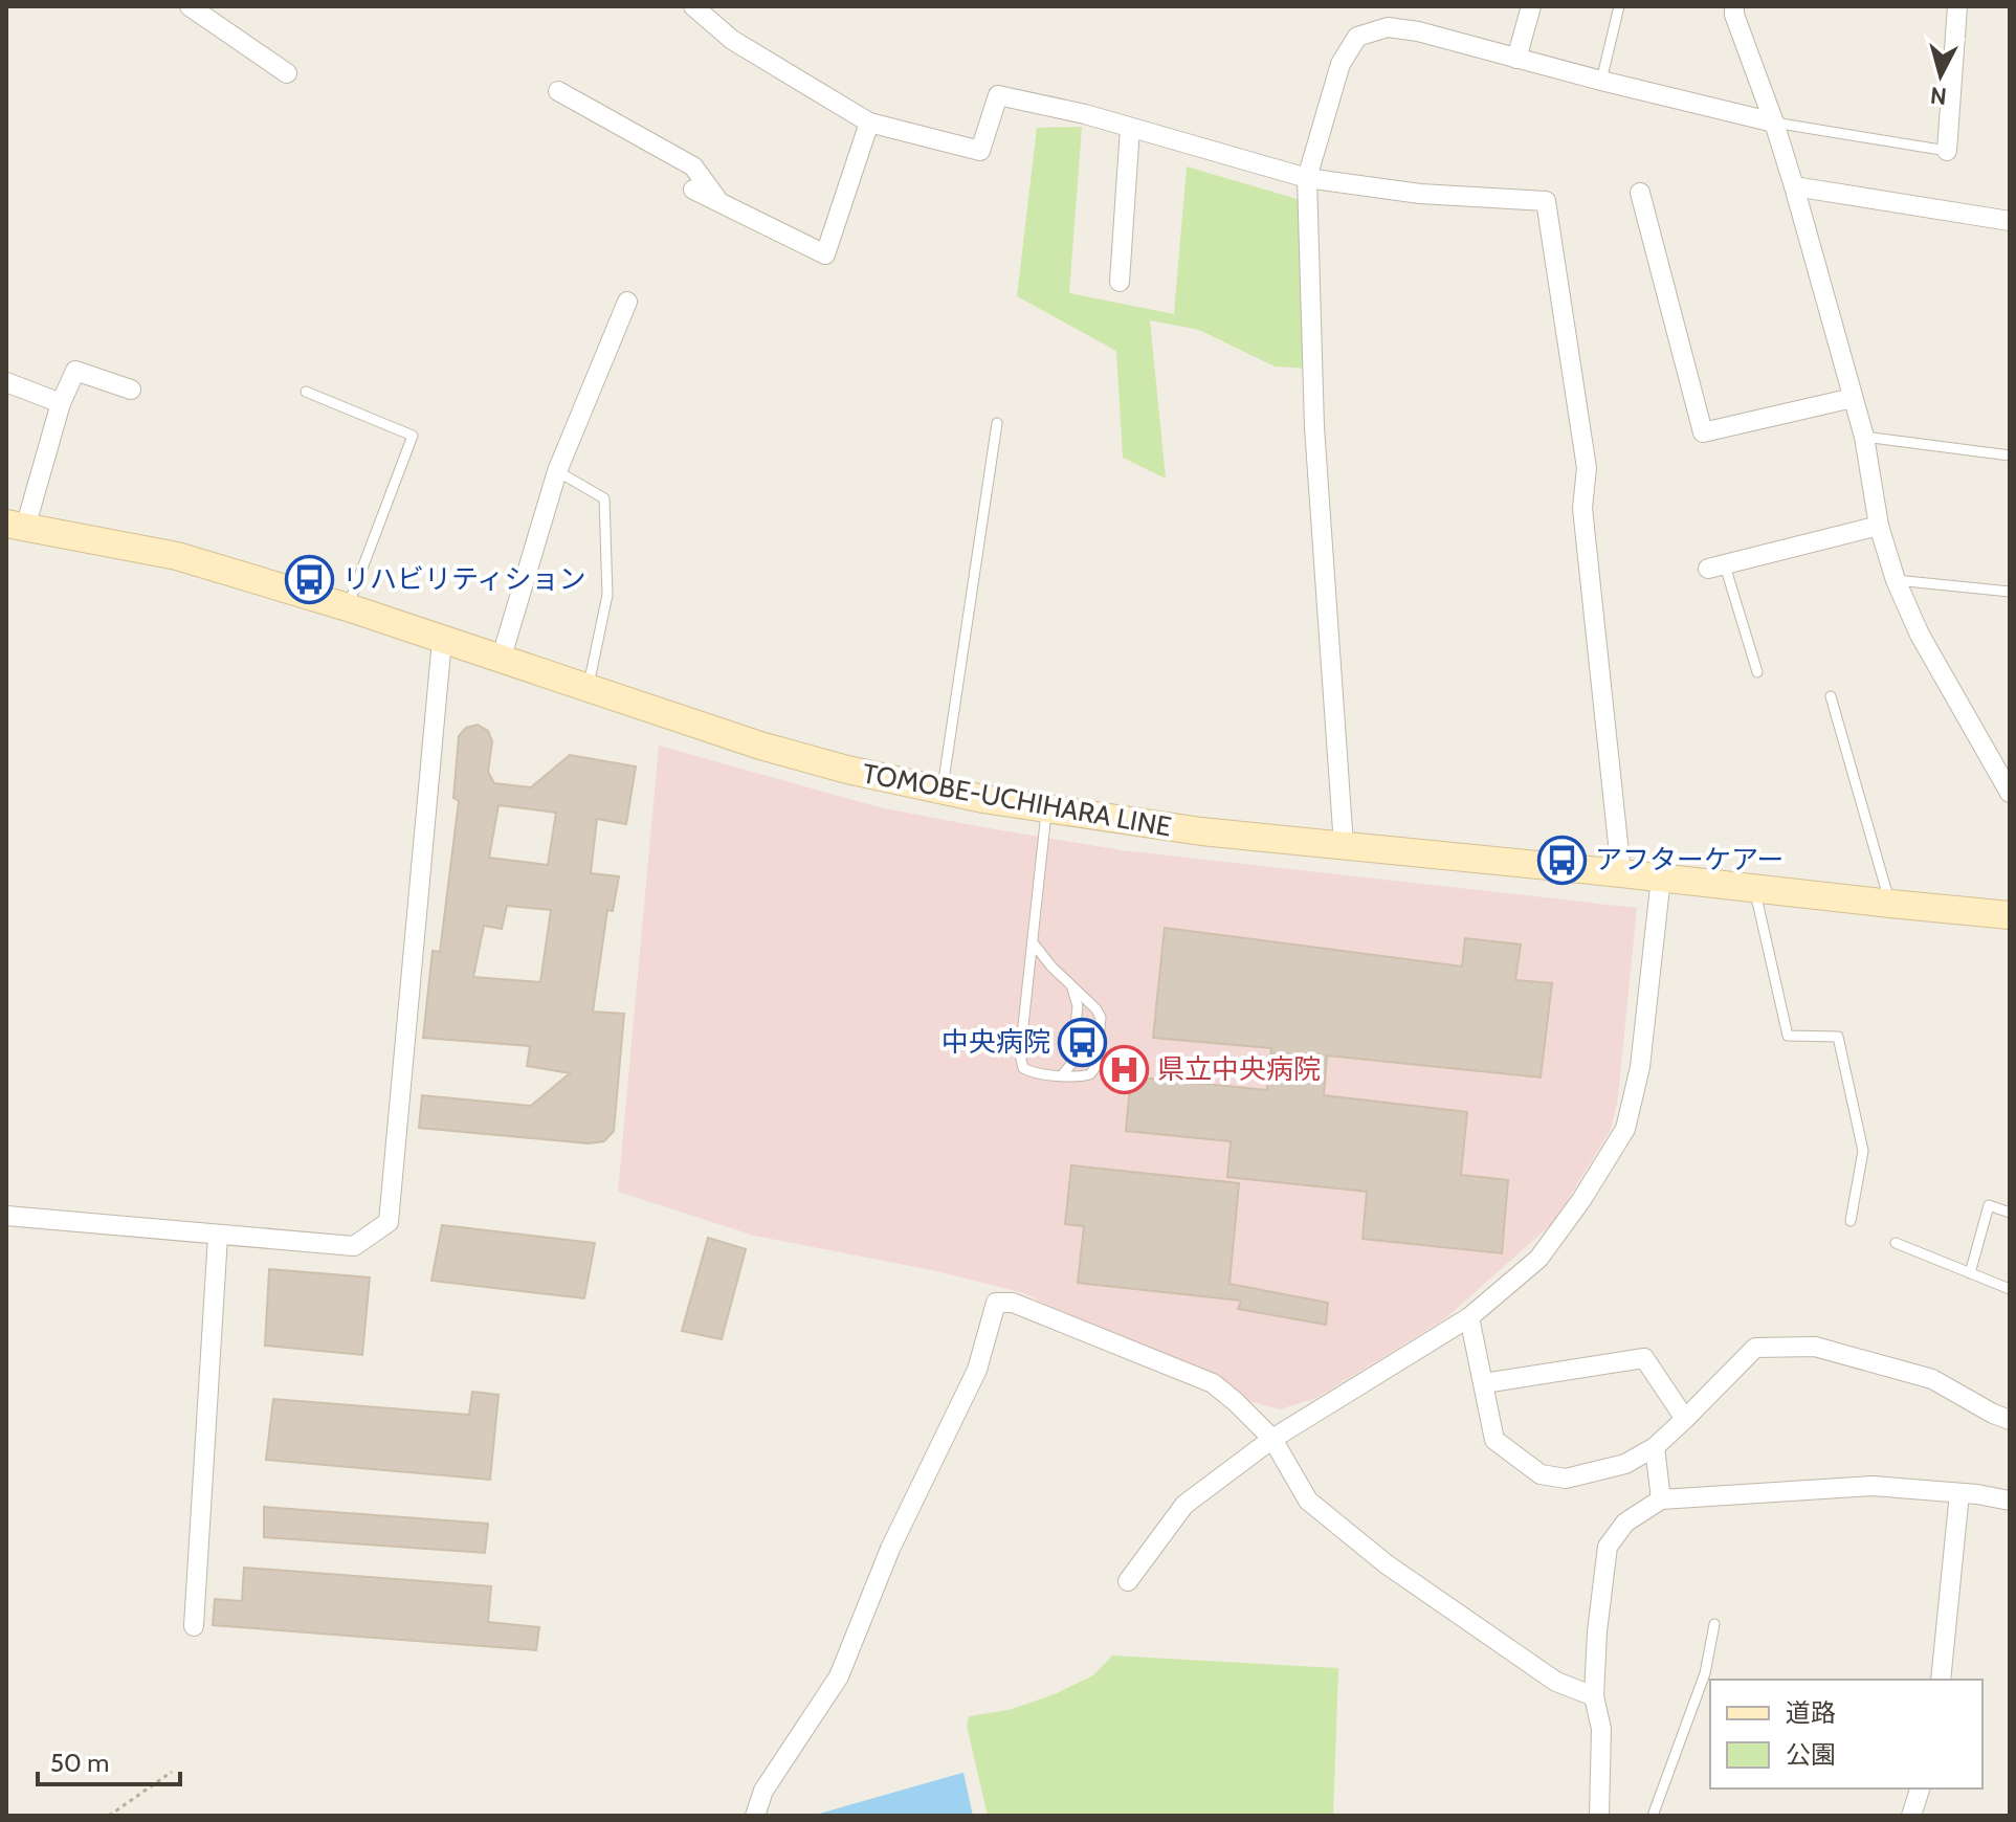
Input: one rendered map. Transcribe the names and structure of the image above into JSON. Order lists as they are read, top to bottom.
{
  "streets": {
    "main road": ["TOMOBE-UCHIHARA LINE"]
  },
  "places": {
    "bus stop": ["リハビリティション", "アフターケアー", "中央病院"],
    "hospital": ["県立中央病院"]
  },
  "legend": ["道路", "公園"],
  "scale_bar": "50 m",
  "north": "bottom"
}
